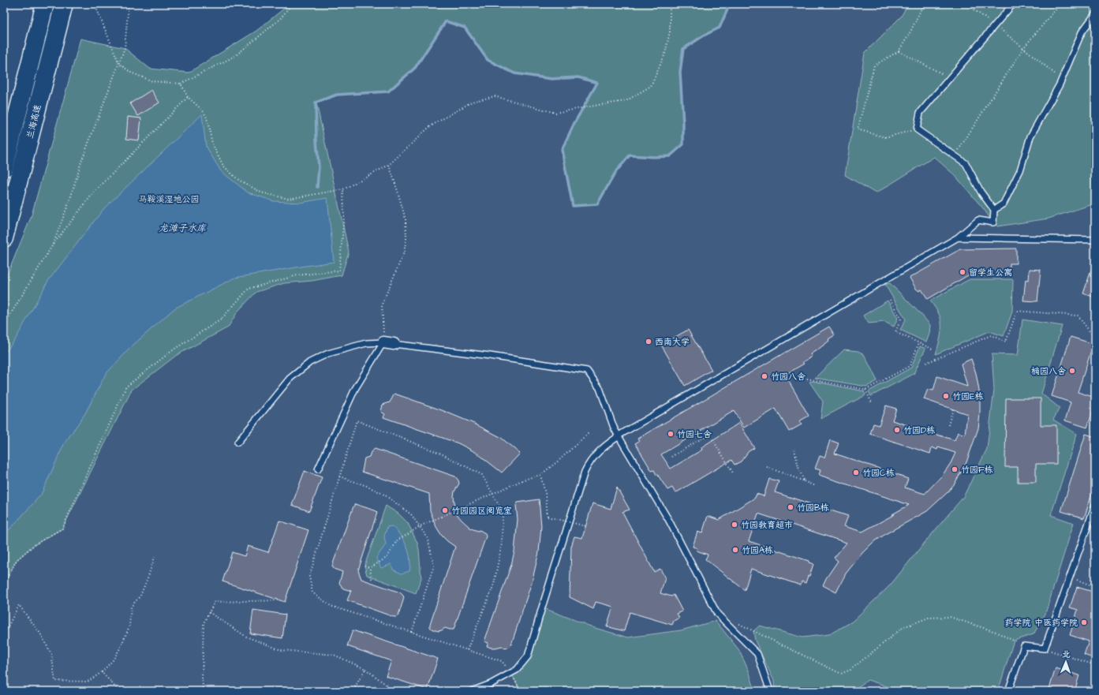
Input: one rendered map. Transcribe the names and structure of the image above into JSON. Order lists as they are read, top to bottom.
{
  "streets": {
    "highway": ["兰海高速"]
  },
  "water": ["龙滩子水库"],
  "parks": ["马鞍溪湿地公园"],
  "places": [
    "留学生公寓",
    "西南大学",
    "楠园八舍",
    "竹园八舍",
    "竹园E栋",
    "竹园D栋",
    "竹园七舍",
    "竹园F栋",
    "竹园C栋",
    "竹园B栋",
    "竹园园区阅览室",
    "竹园教育超市",
    "竹园A栋",
    "药学院 中医药学院"
  ],
  "north": "top"
}
